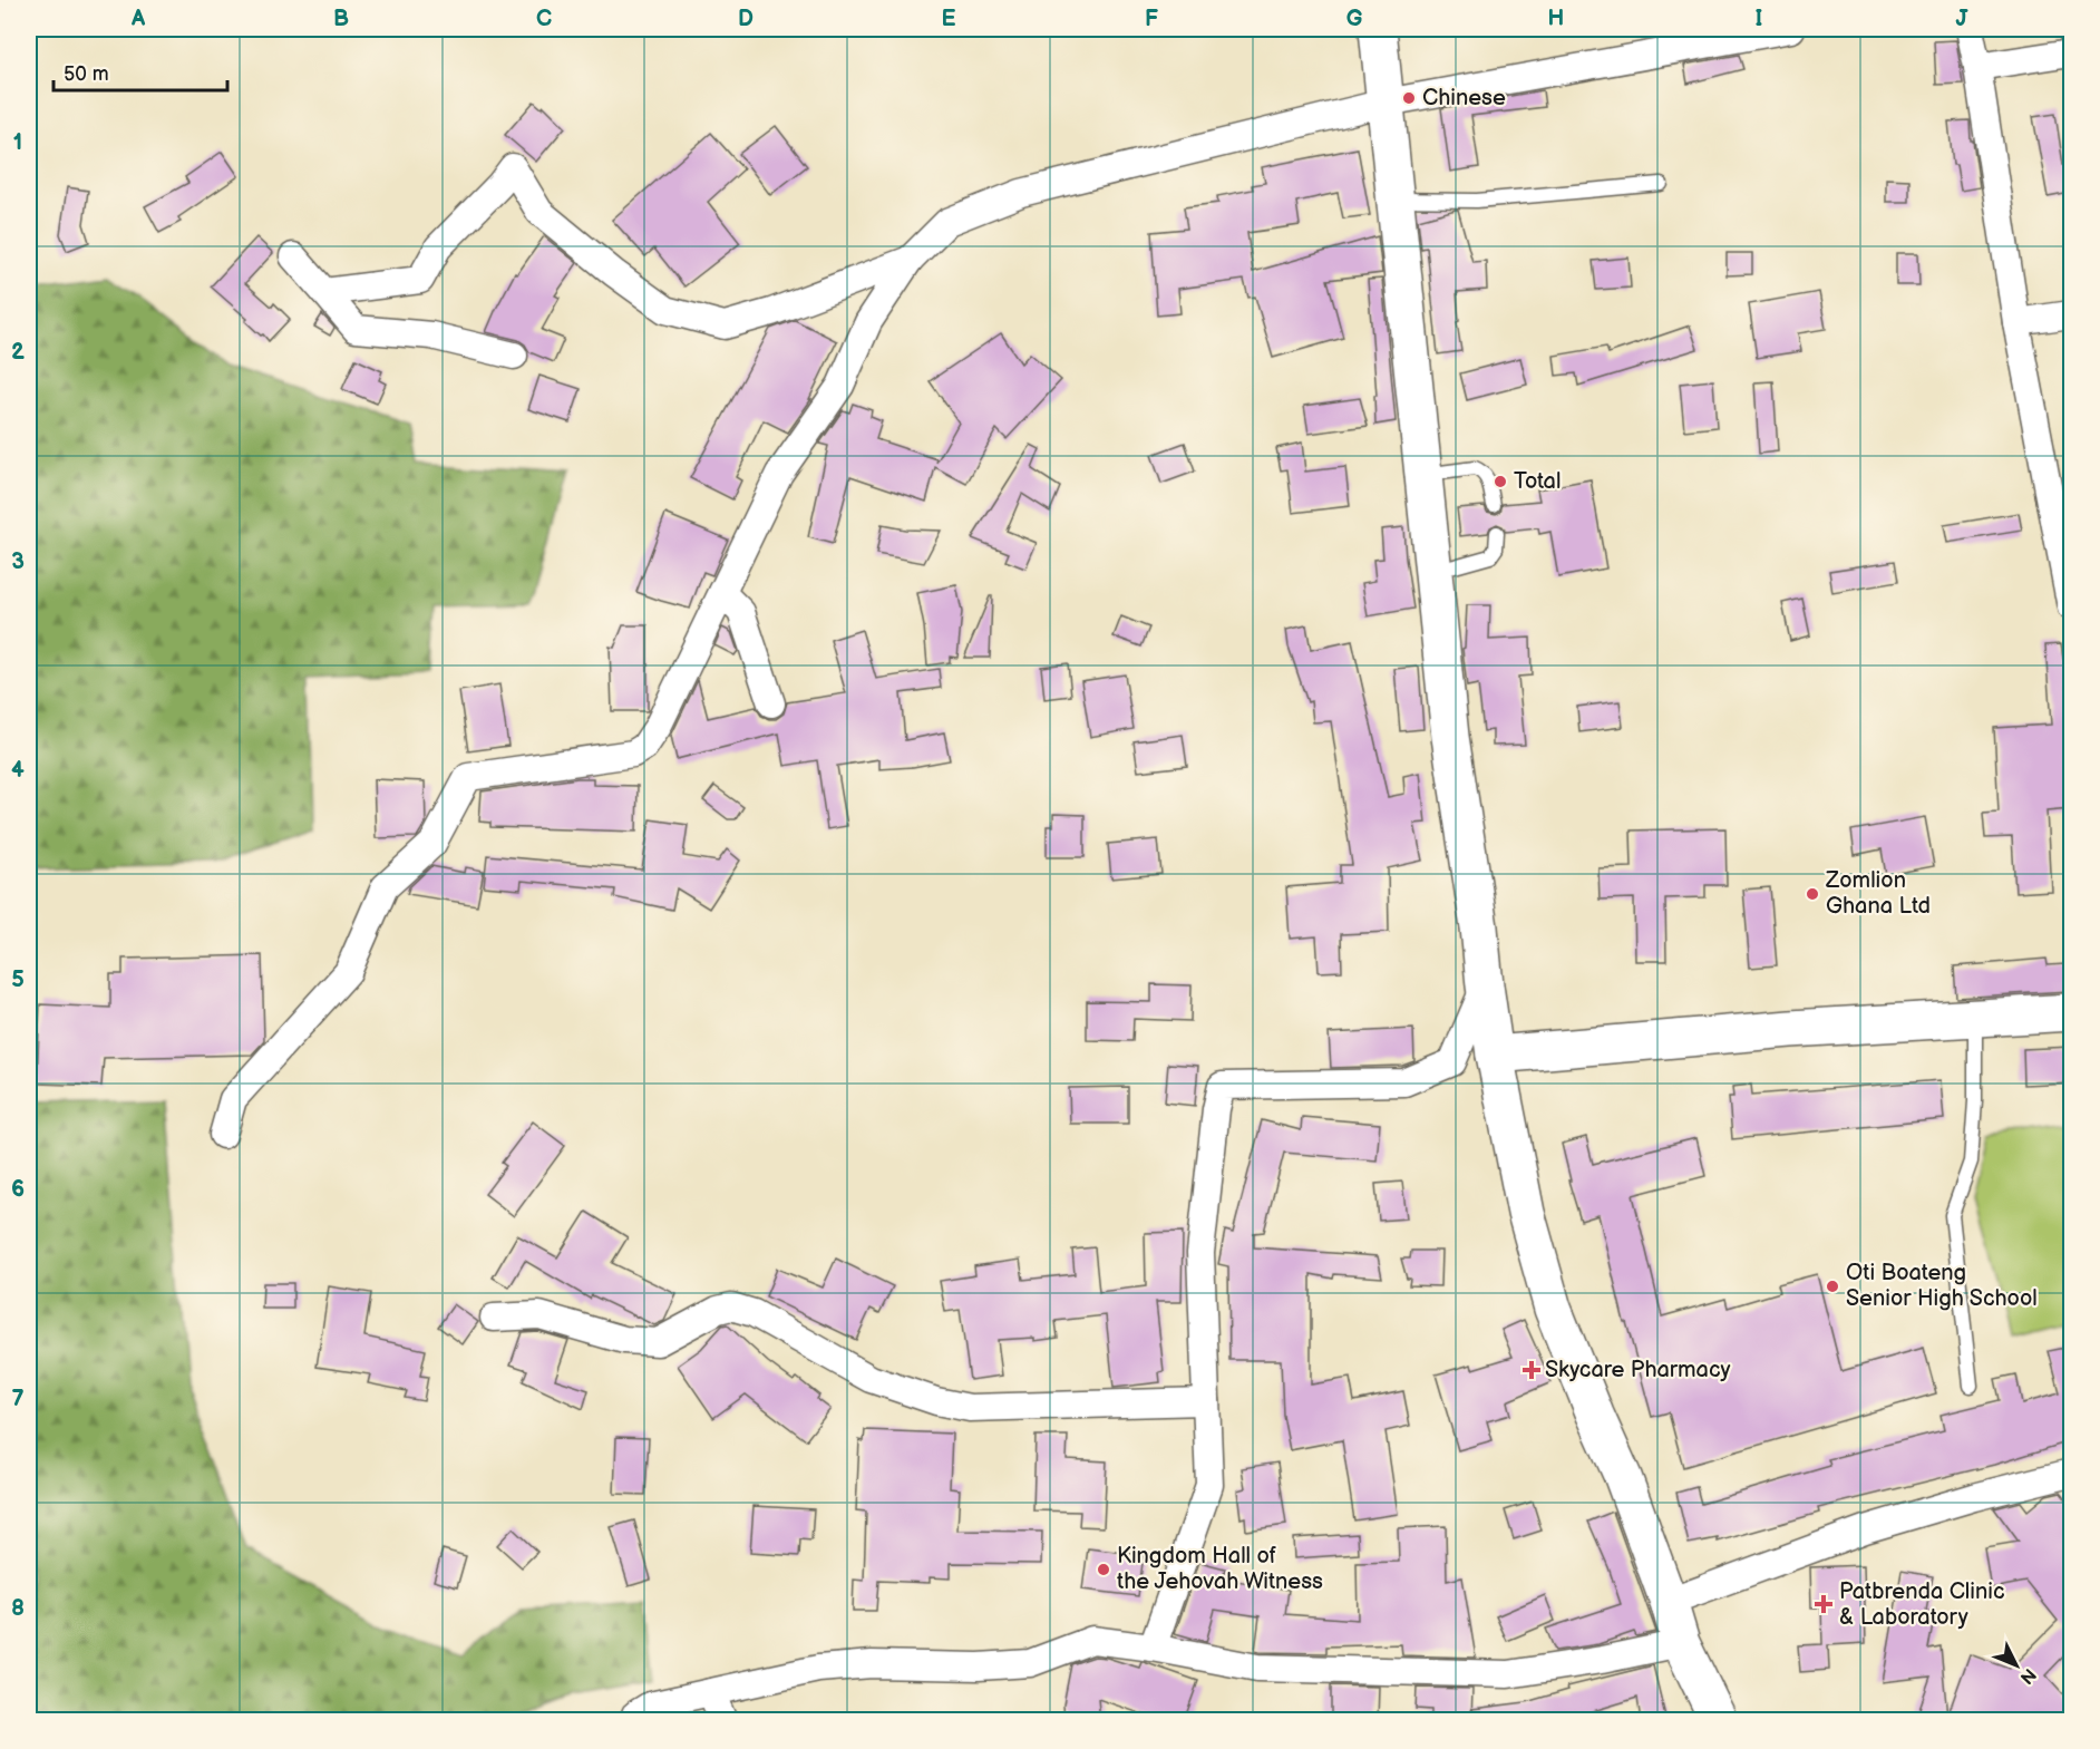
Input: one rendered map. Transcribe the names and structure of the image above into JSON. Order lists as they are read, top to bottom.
{
  "places": {
    "other": [
      "Chinese",
      "Total",
      "Zomlion Ghana Ltd",
      "Oti Boateng Senior High School",
      "Kingdom Hall of the Jehovah Witness"
    ],
    "health": ["Skycare Pharmacy", "Patbrenda Clinic & Laboratory"]
  },
  "scale_bar": "50 m",
  "north": "bottom right",
  "grid": {
    "columns": [
      "A",
      "B",
      "C",
      "D",
      "E",
      "F",
      "G",
      "H",
      "I",
      "J"
    ],
    "rows": [
      "1",
      "2",
      "3",
      "4",
      "5",
      "6",
      "7",
      "8"
    ]
  }
}
